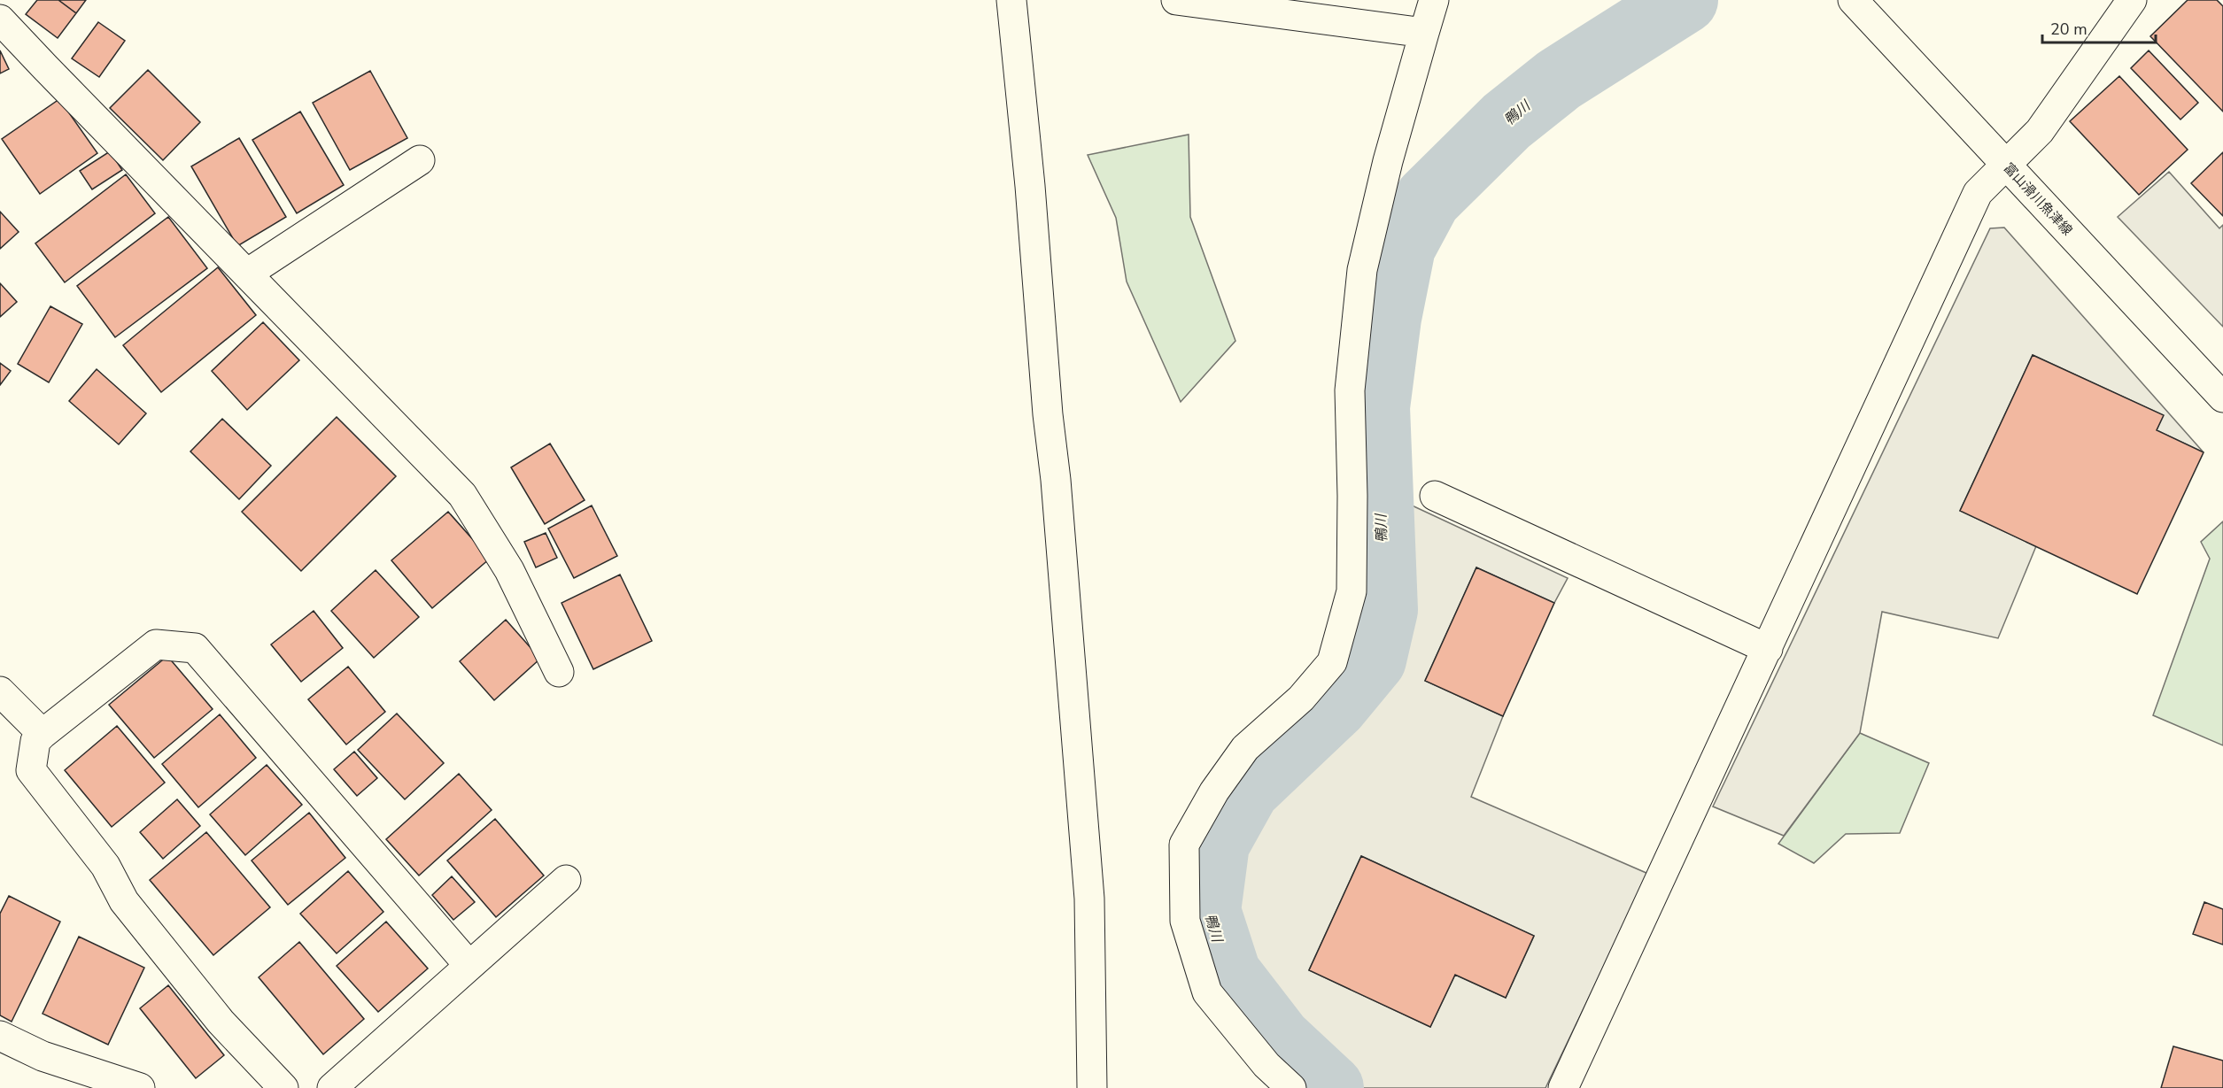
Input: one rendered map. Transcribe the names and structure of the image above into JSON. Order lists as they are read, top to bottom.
{
  "streets": {
    "street": ["富山滑川魚津線"]
  },
  "water": ["鴨川"],
  "scale_bar": "20 m"
}
